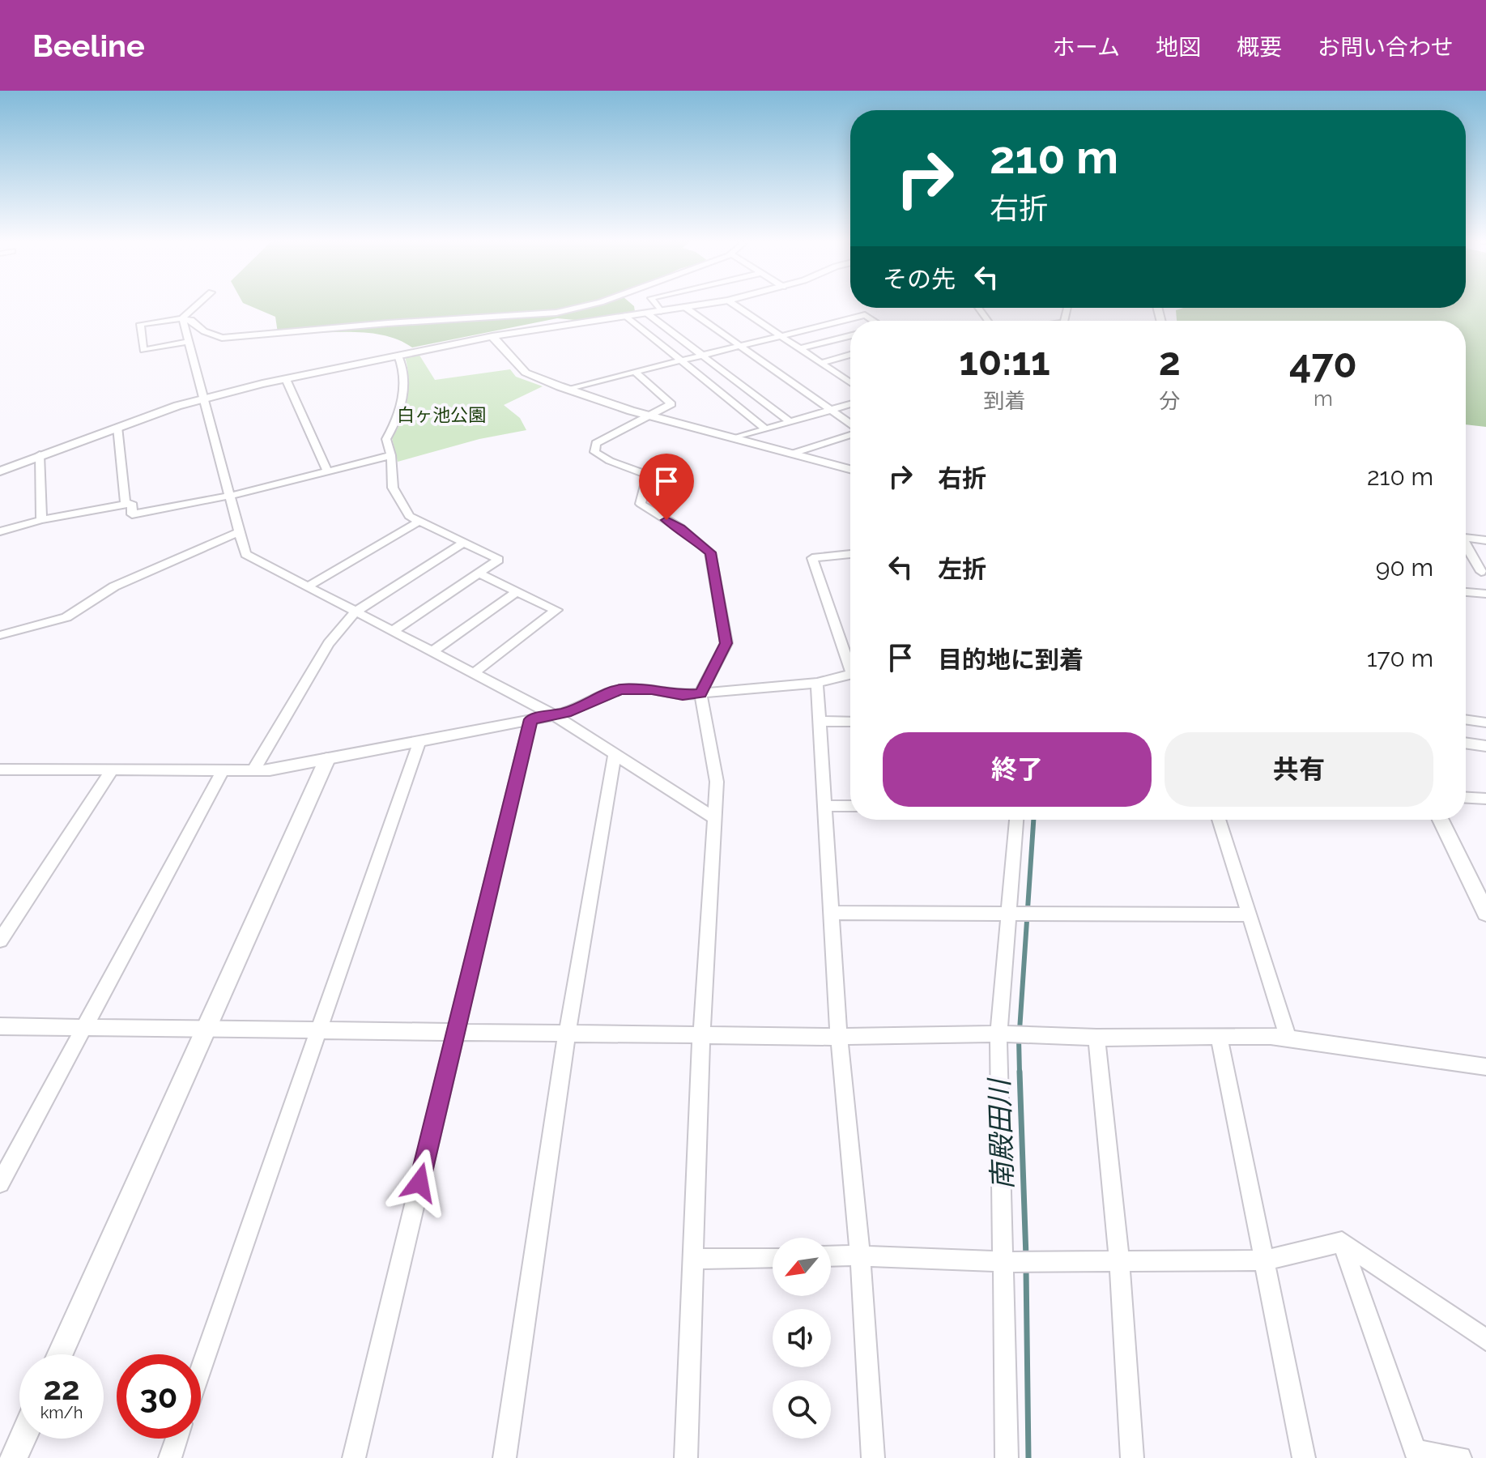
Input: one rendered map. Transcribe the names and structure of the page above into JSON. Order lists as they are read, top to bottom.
{
  "water": ["南殿田川"],
  "parks": ["白ヶ池公園"],
  "north": "bottom left",
  "page": {
    "header": "Beeline",
    "nav": [
      "ホーム",
      "地図",
      "概要",
      "お問い合わせ"
    ],
    "turn": ["210 m", "右折"],
    "then": "その先",
    "eta": [
      "10:11",
      "到着",
      "2",
      "分",
      "470",
      "m"
    ],
    "list": [
      {
        "name": "右折",
        "value": "210 m"
      },
      {
        "name": "左折",
        "value": "90 m"
      },
      {
        "name": "目的地に到着",
        "value": "170 m"
      }
    ],
    "buttons": ["終了", "共有"],
    "speed": "22 km/h",
    "limit": "30"
  }
}
